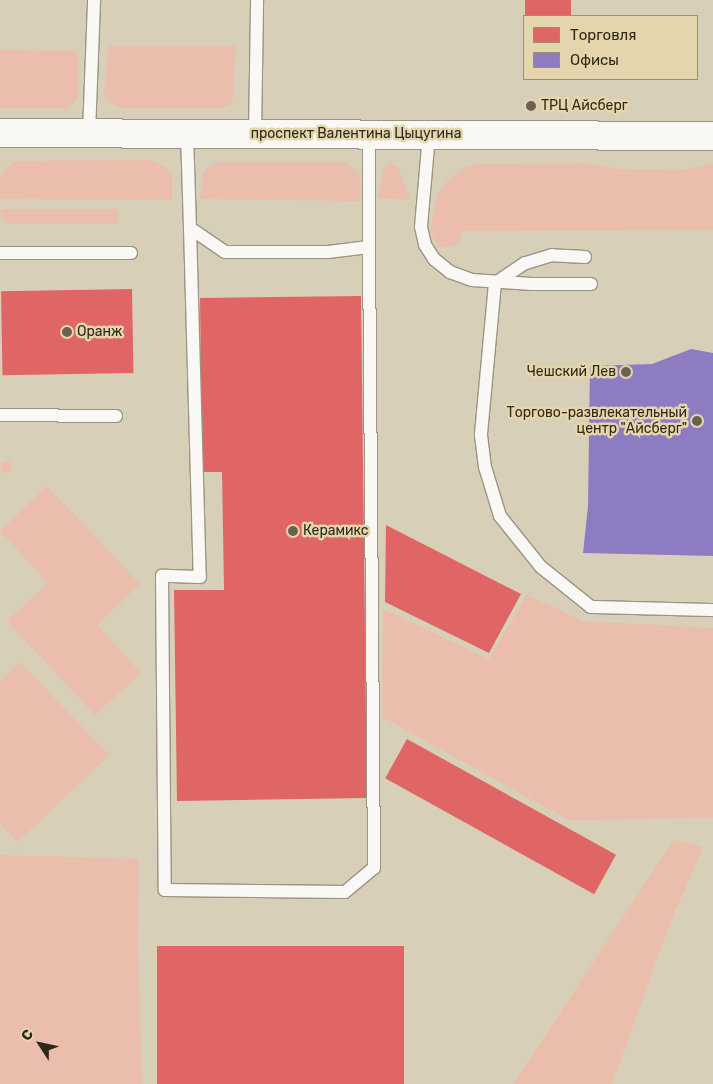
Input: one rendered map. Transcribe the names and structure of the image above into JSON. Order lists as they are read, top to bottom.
{
  "streets": {
    "street": ["проспект Валентина Цыцугина"]
  },
  "places": [
    "ТРЦ Айсберг",
    "Оранж",
    "Чешский Лев",
    "Торгово-развлекательный центр \"Айсберг\"",
    "Керамикс"
  ],
  "legend": ["Торговля", "Офисы"],
  "north": "top left"
}
